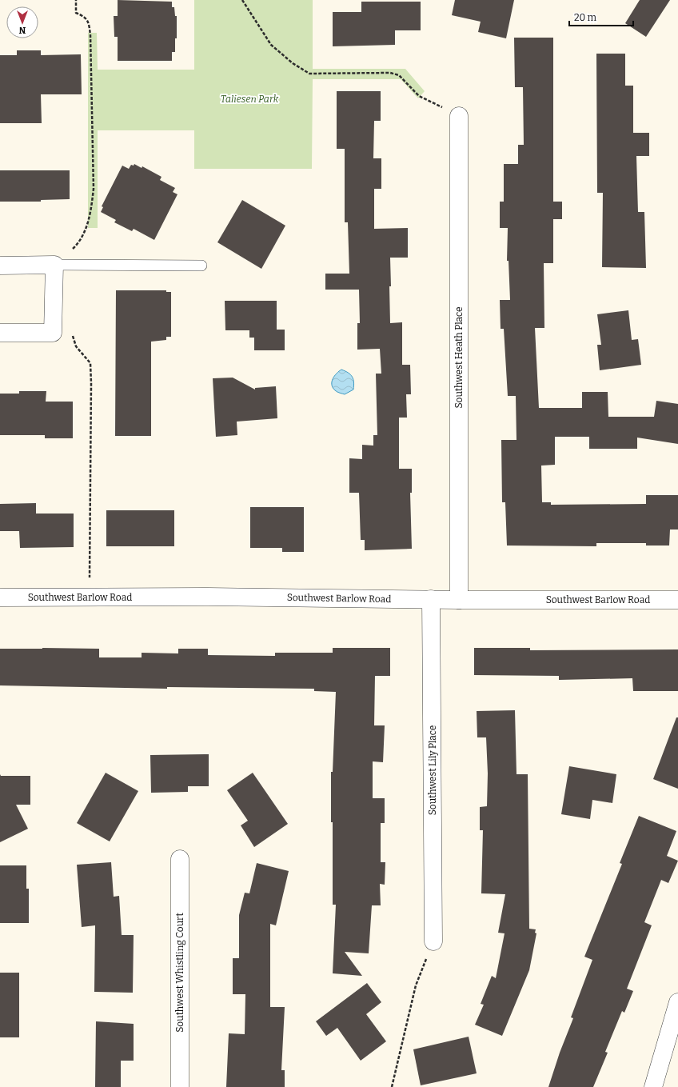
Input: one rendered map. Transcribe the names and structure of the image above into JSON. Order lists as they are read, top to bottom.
{
  "streets": {
    "street": [
      "Southwest Heath Place",
      "Southwest Barlow Road",
      "Southwest Lily Place",
      "Southwest Whistling Court"
    ]
  },
  "crossings": [
    ["Southwest Heath Place", "Southwest Barlow Road"],
    ["Southwest Barlow Road", "Southwest Lily Place"]
  ],
  "parks": ["Taliesen Park"],
  "scale_bar": "20 m",
  "north": "bottom"
}
